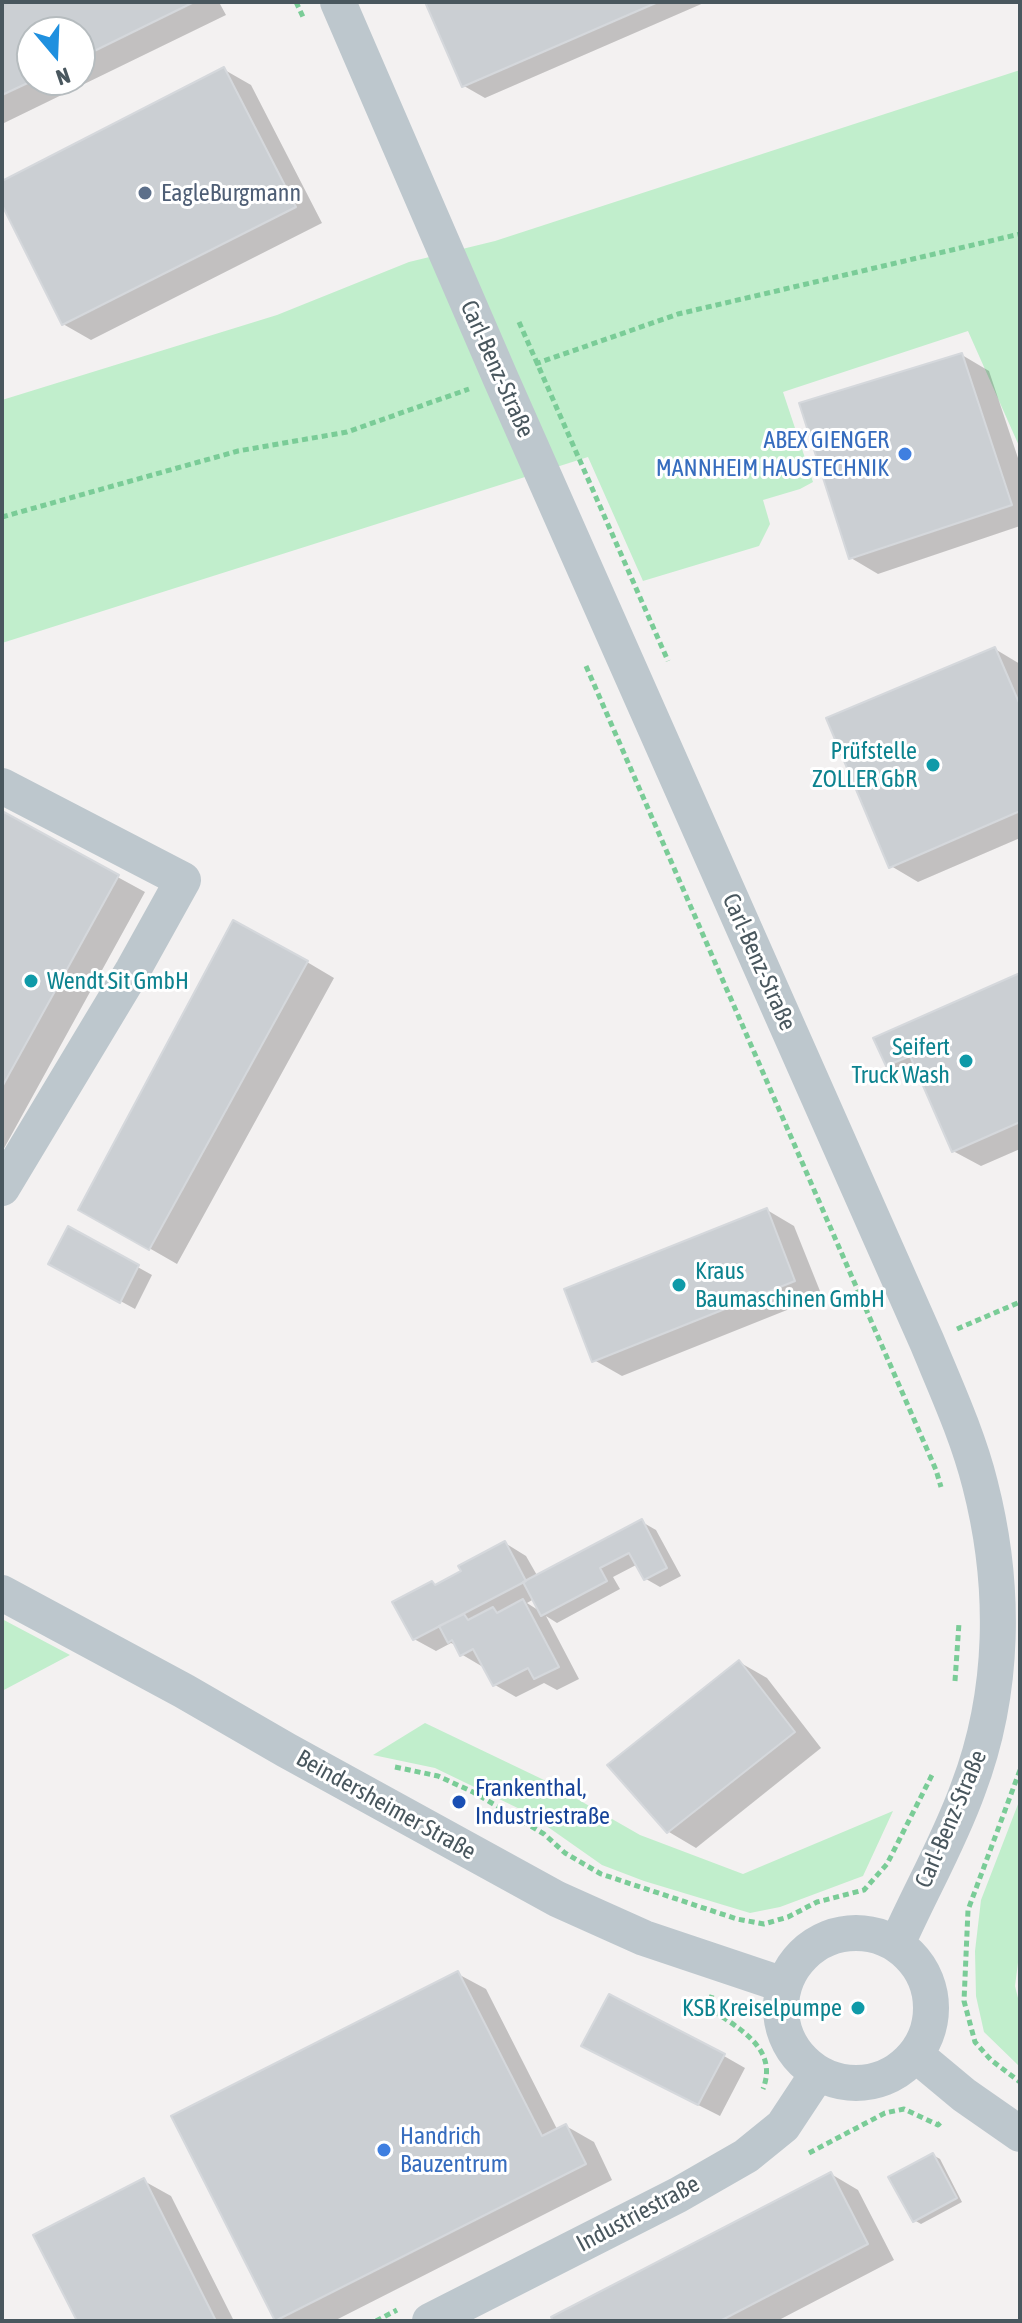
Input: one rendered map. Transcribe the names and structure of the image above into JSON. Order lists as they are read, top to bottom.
{
  "streets": {
    "street": ["Carl-Benz-Straße", "Beindersheimer Straße", "Industriestraße"]
  },
  "crossings": [
    ["Carl-Benz-Straße", "Beindersheimer Straße"],
    ["Carl-Benz-Straße", "Industriestraße"],
    ["Beindersheimer Straße", "Industriestraße"]
  ],
  "places": [
    "EagleBurgmann",
    "ABEX GIENGER MANNHEIM HAUSTECHNIK",
    "Prüfstelle ZOLLER GbR",
    "Wendt Sit GmbH",
    "Seifert Truck Wash",
    "Kraus Baumaschinen GmbH",
    "Frankenthal, Industriestraße",
    "KSB Kreiselpumpe",
    "Handrich Bauzentrum"
  ],
  "north": "bottom"
}
